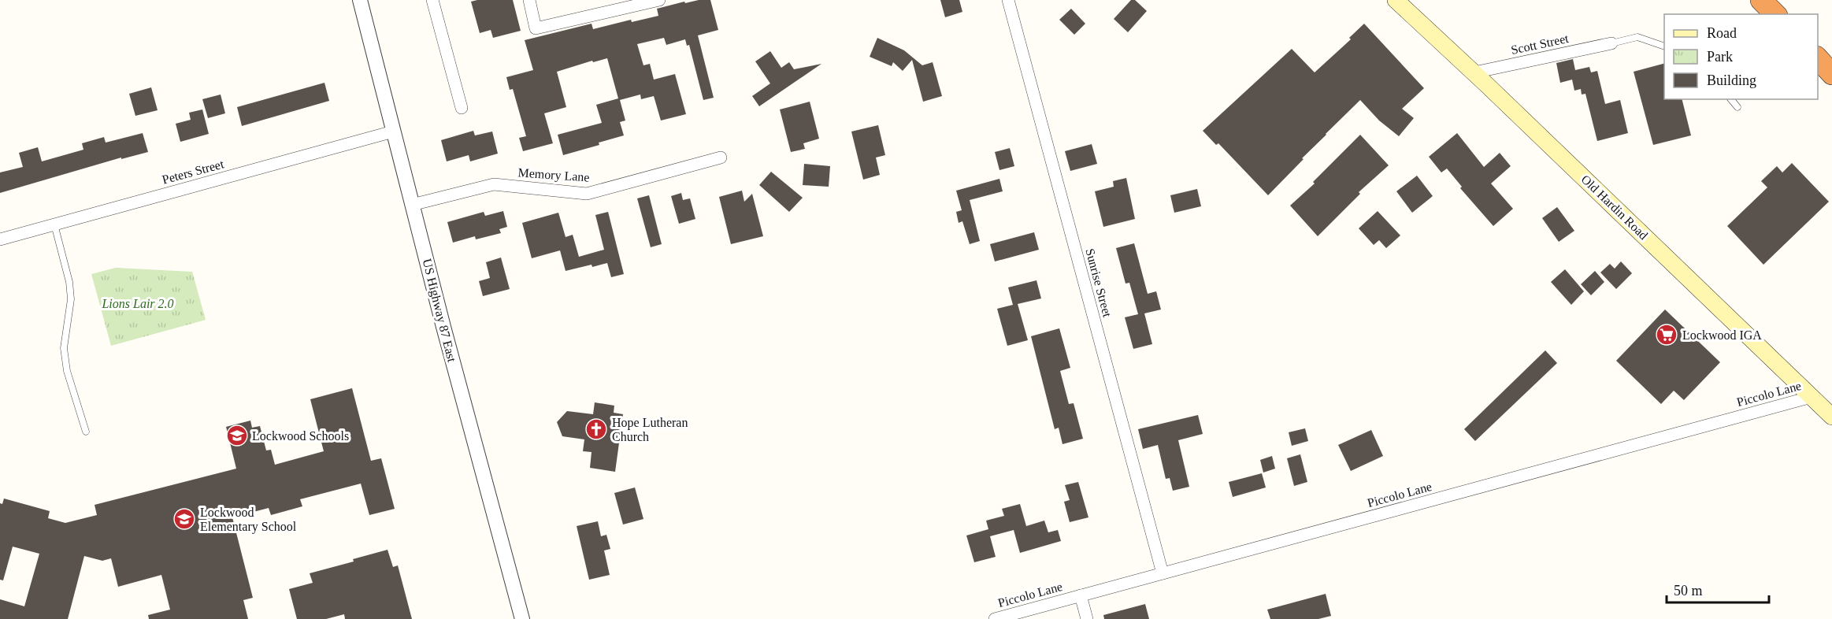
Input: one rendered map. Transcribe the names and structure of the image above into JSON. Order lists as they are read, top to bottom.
{
  "streets": {
    "main road": ["Old Hardin Road"],
    "street": [
      "Scott Street",
      "Peters Street",
      "Memory Lane",
      "Sunrise Street",
      "US Highway 87 East",
      "Piccolo Lane"
    ]
  },
  "crossings": [
    ["Scott Street", "Old Hardin Road"],
    ["Peters Street", "US Highway 87 East"],
    ["Memory Lane", "US Highway 87 East"],
    ["Old Hardin Road", "Piccolo Lane"],
    ["Sunrise Street", "Piccolo Lane"]
  ],
  "parks": ["Lions Lair 2.0"],
  "places": {
    "supermarket": ["Lockwood IGA"],
    "church": ["Hope Lutheran Church"],
    "school or university": ["Lockwood Schools", "Lockwood Elementary School"]
  },
  "legend": ["Road", "Park", "Building"],
  "scale_bar": "50 m"
}
